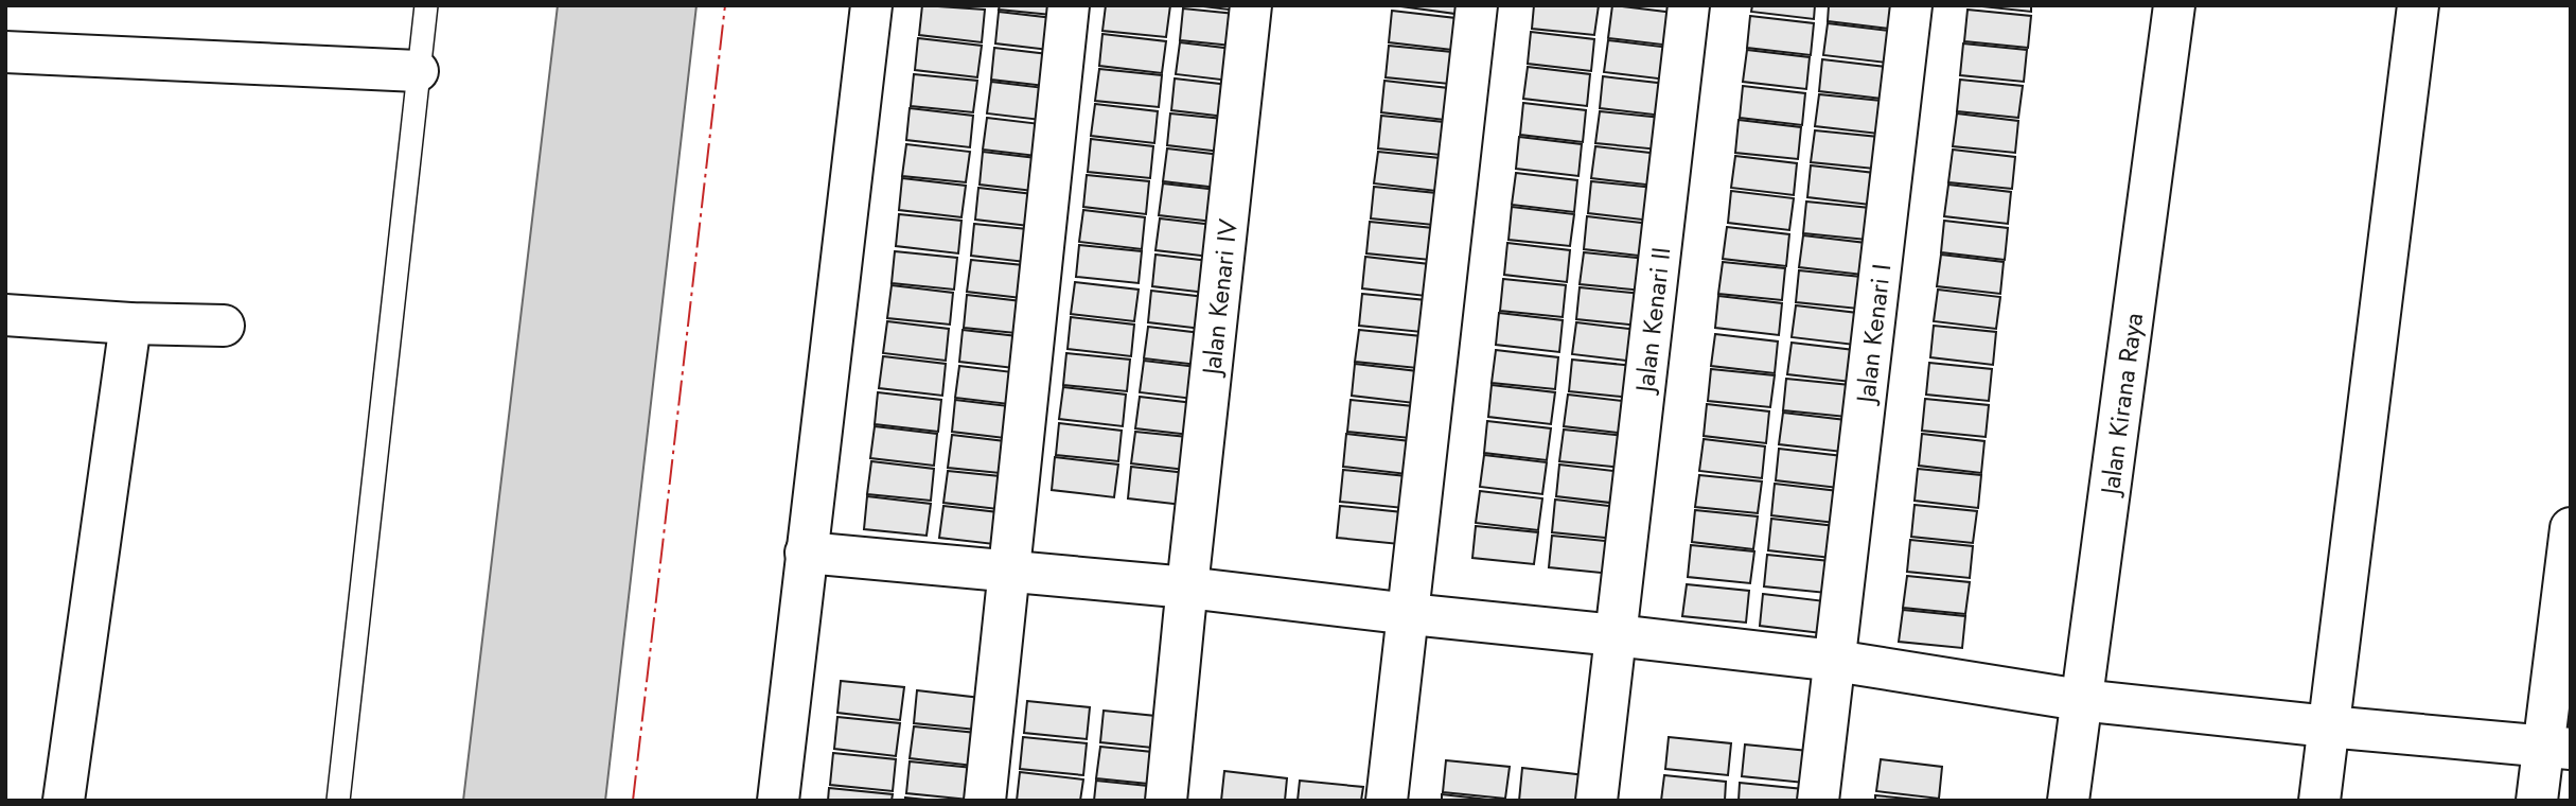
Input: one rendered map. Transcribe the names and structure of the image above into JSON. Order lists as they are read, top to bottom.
{
  "streets": {
    "street": [
      "Jalan Kenari IV",
      "Jalan Kenari II",
      "Jalan Kenari I",
      "Jalan Kirana Raya"
    ]
  }
}
